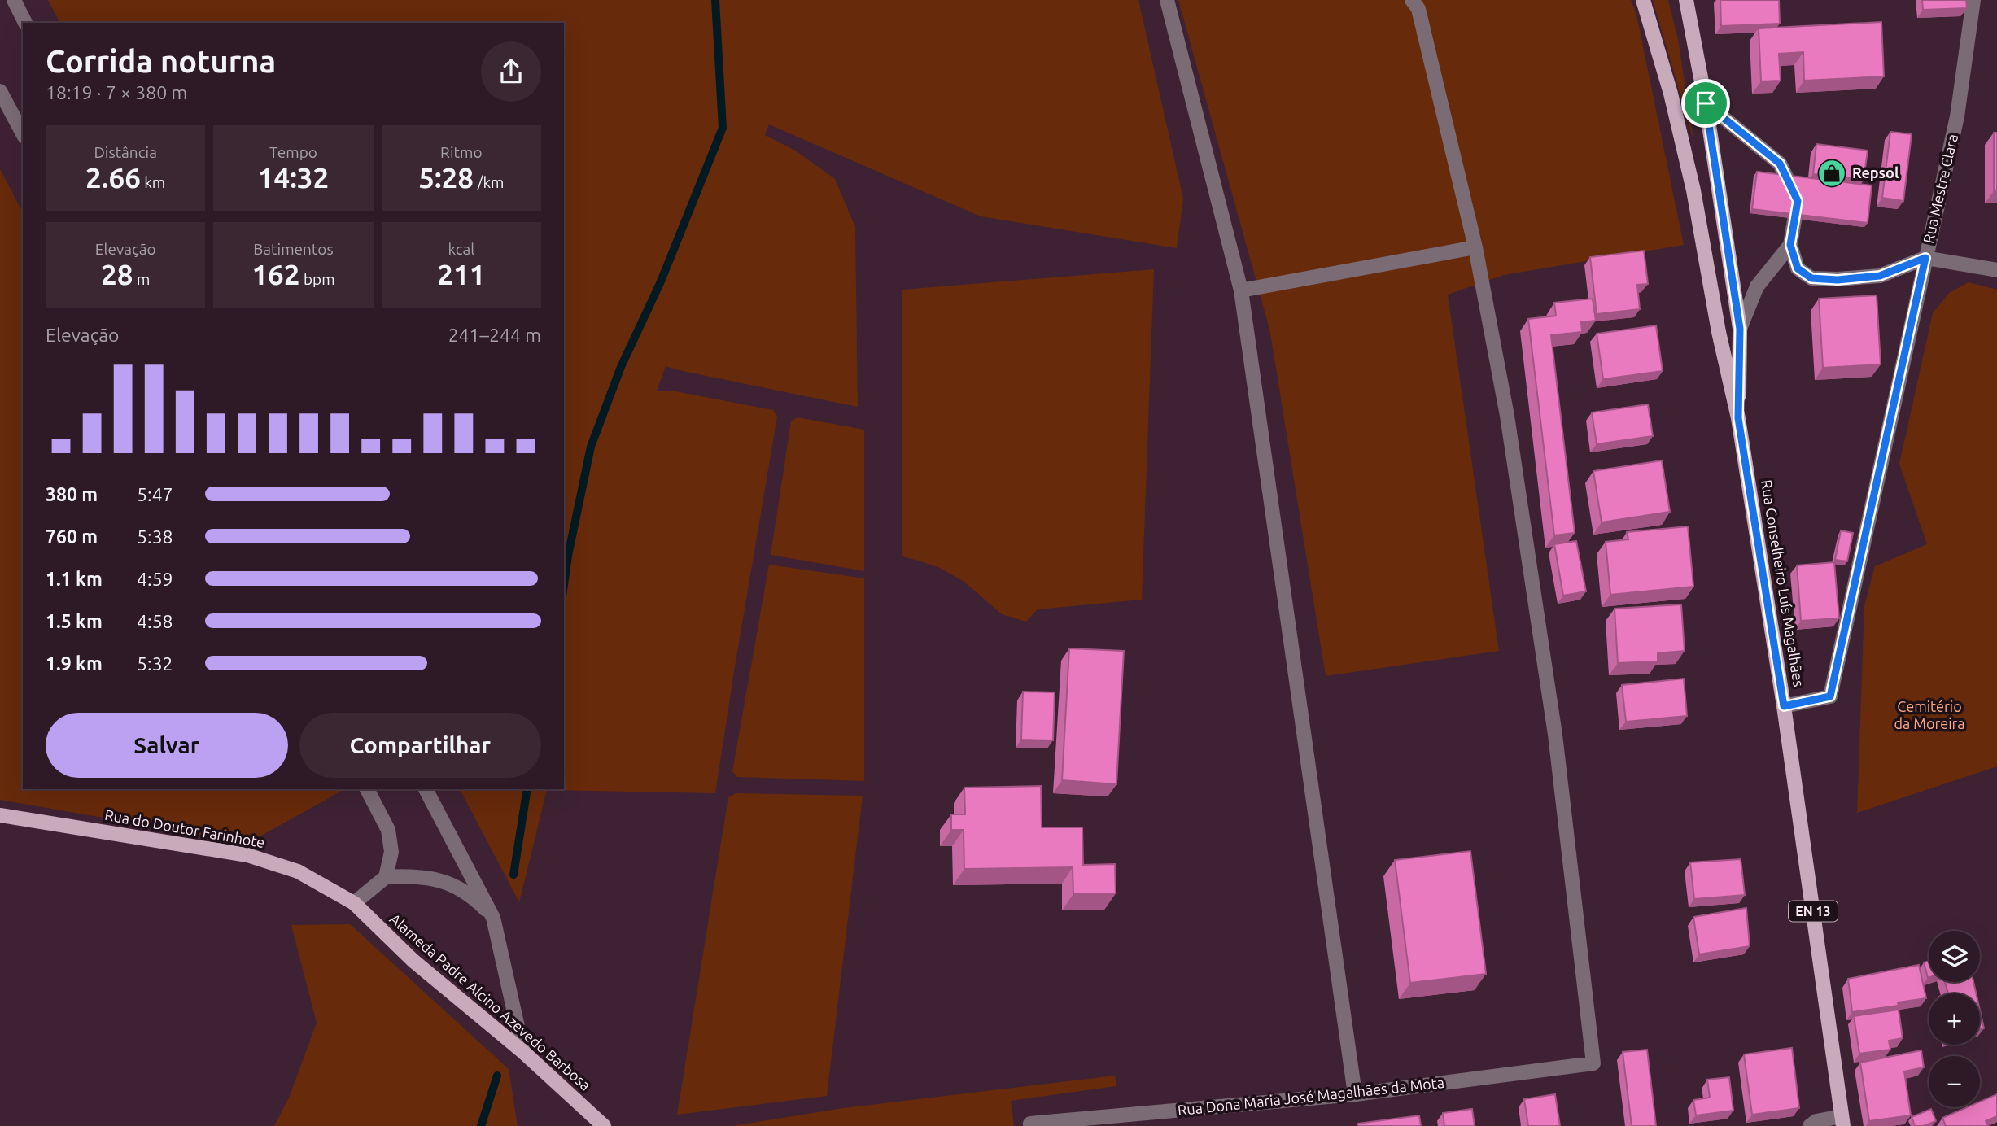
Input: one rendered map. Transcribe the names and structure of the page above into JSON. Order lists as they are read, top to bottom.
{
  "streets": {
    "main road": [
      "Rua Conselheiro Luís Magalhães",
      "Rua do Doutor Farinhote",
      "EN 13",
      "Alameda Padre Alcino Azevedo Barbosa"
    ],
    "street": ["Rua Mestre Clara", "Rua Dona Maria José Magalhães da Mota"]
  },
  "crossings": [
    ["Rua Mestre Clara", "Rua Conselheiro Luís Magalhães"],
    ["Rua do Doutor Farinhote", "Alameda Padre Alcino Azevedo Barbosa"]
  ],
  "parks": ["Cemitério da Moreira"],
  "places": {
    "shop": ["Repsol"]
  },
  "page": {
    "heading": ["Corrida noturna", "18:19 · 7 × 380 m"],
    "stats": [
      ["Distância", "2.66 km"],
      ["Tempo", "14:32"],
      ["Ritmo", "5:28 /km"],
      ["Elevação", "28 m"],
      ["Batimentos", "162 bpm"],
      ["kcal", "211"]
    ],
    "chart": ["Elevação", "241–244 m"],
    "list": [
      {
        "name": "380 m",
        "note": "5:47"
      },
      {
        "name": "760 m",
        "note": "5:38"
      },
      {
        "name": "1.1 km",
        "note": "4:59"
      },
      {
        "name": "1.5 km",
        "note": "4:58"
      },
      {
        "name": "1.9 km",
        "note": "5:32"
      }
    ],
    "buttons": ["Salvar", "Compartilhar"],
    "map_buttons": ["+", "−"]
  }
}
